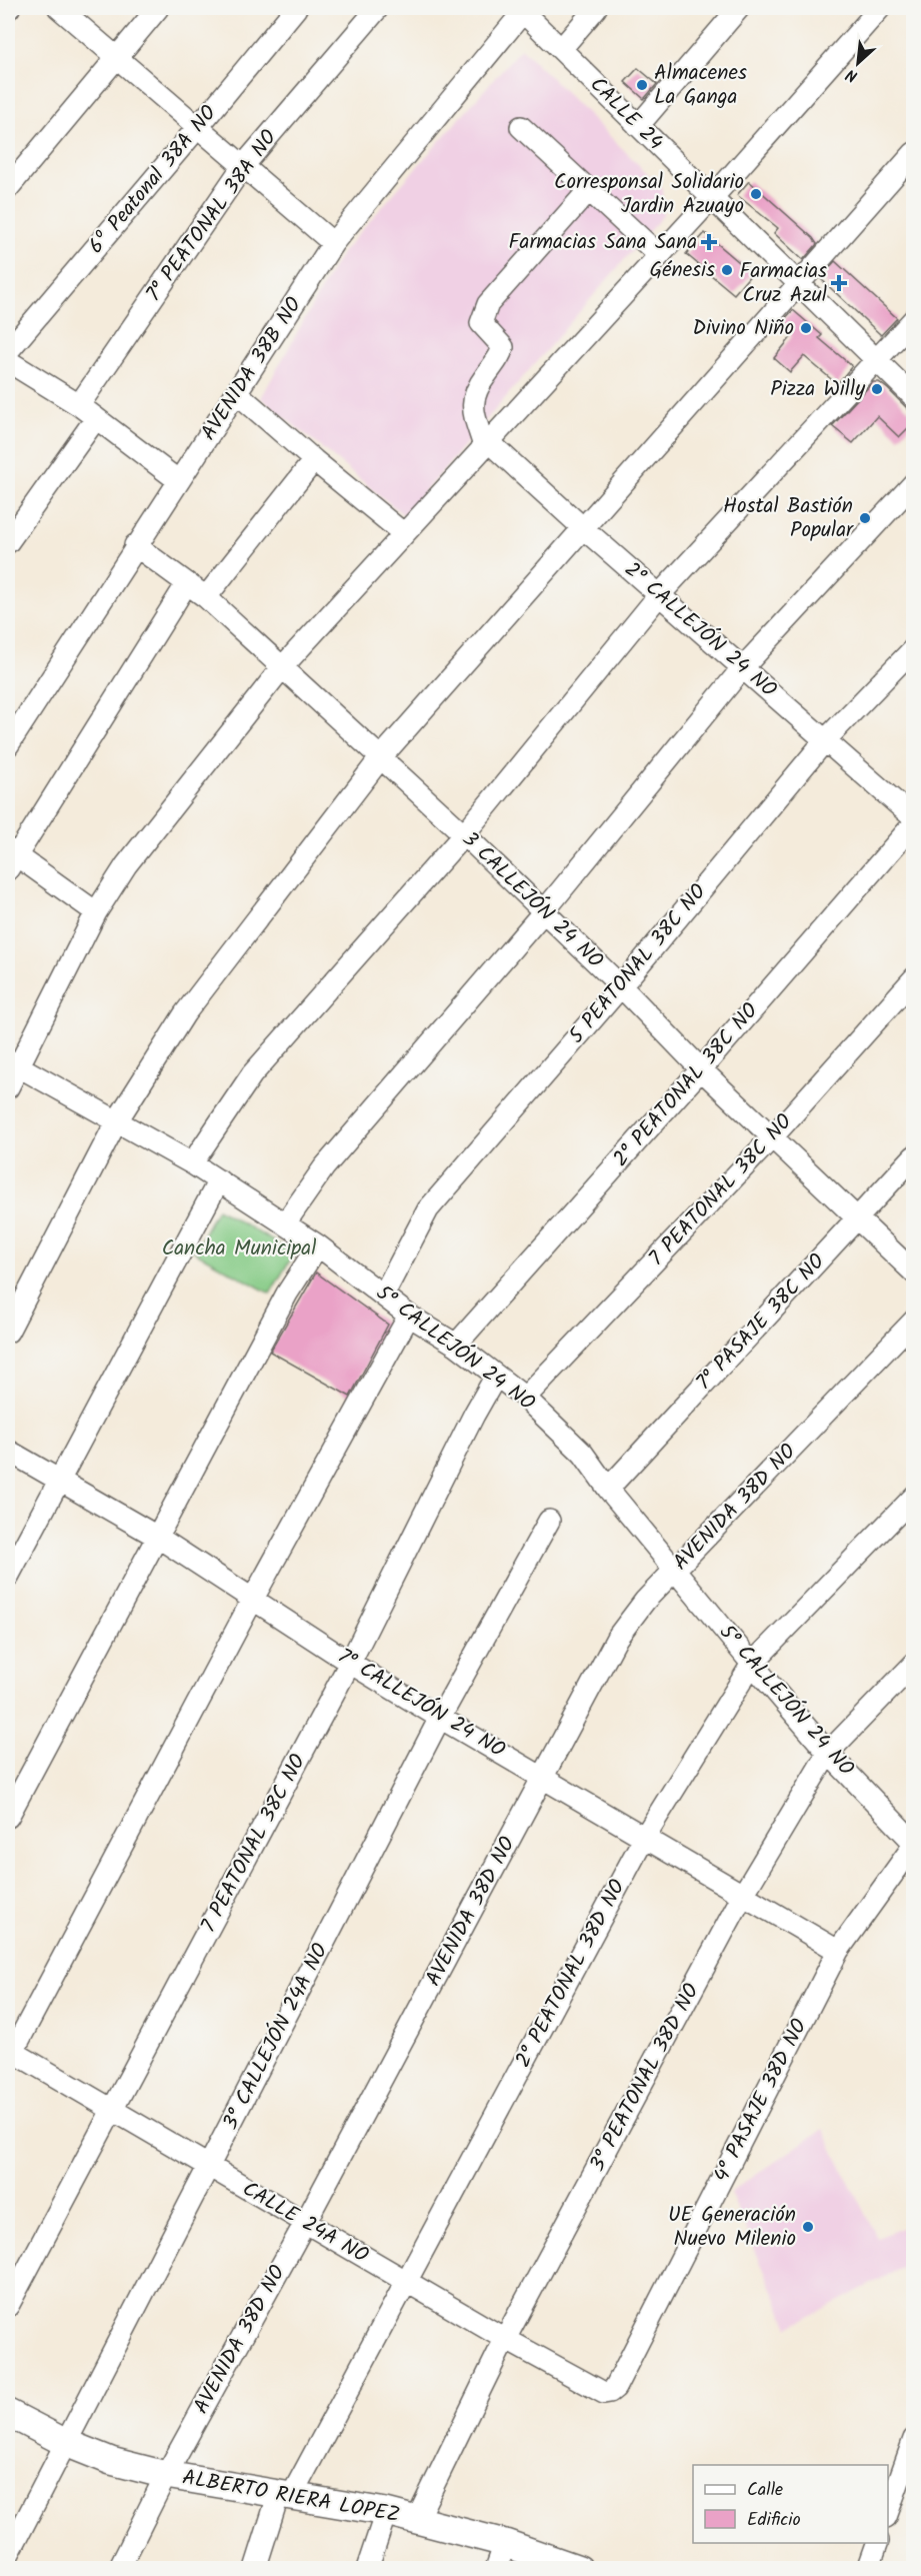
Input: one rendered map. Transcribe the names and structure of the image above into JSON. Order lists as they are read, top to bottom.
{
  "streets": {
    "main road": ["ALBERTO RIERA LOPEZ"],
    "street": [
      "CALLE 24",
      "6º Peatonal 38A NO",
      "7° PEATONAL 38A NO",
      "AVENIDA 38B NO",
      "2° CALLEJÓN 24 NO",
      "3 CALLEJÓN 24 NO",
      "5 PEATONAL 38C NO",
      "2° PEATONAL 38C NO",
      "7 PEATONAL 38C NO",
      "7° PASAJE 38C NO",
      "5° CALLEJÓN 24 NO",
      "AVENIDA 38D NO",
      "7° CALLEJÓN 24 NO",
      "2° PEATONAL 38D NO",
      "3° CALLEJÓN 24A NO",
      "3° PEATONAL 38D NO",
      "4° PASAJE 38D NO",
      "CALLE 24A NO"
    ]
  },
  "crossings": [
    ["CALLE 24", "AVENIDA 38B NO"],
    ["AVENIDA 38B NO", "3 CALLEJÓN 24 NO"],
    ["2° CALLEJÓN 24 NO", "5 PEATONAL 38C NO"],
    ["3 CALLEJÓN 24 NO", "5 PEATONAL 38C NO"],
    ["3 CALLEJÓN 24 NO", "2° PEATONAL 38C NO"],
    ["3 CALLEJÓN 24 NO", "7 PEATONAL 38C NO"],
    ["3 CALLEJÓN 24 NO", "7° PASAJE 38C NO"],
    ["5 PEATONAL 38C NO", "5° CALLEJÓN 24 NO"],
    ["2° PEATONAL 38C NO", "5° CALLEJÓN 24 NO"],
    ["7 PEATONAL 38C NO", "5° CALLEJÓN 24 NO"],
    ["7 PEATONAL 38C NO", "7° CALLEJÓN 24 NO"],
    ["7 PEATONAL 38C NO", "CALLE 24A NO"],
    ["7° PASAJE 38C NO", "5° CALLEJÓN 24 NO"],
    ["5° CALLEJÓN 24 NO", "AVENIDA 38D NO"],
    ["5° CALLEJÓN 24 NO", "2° PEATONAL 38D NO"],
    ["5° CALLEJÓN 24 NO", "3° PEATONAL 38D NO"],
    ["5° CALLEJÓN 24 NO", "4° PASAJE 38D NO"],
    ["AVENIDA 38D NO", "7° CALLEJÓN 24 NO"],
    ["AVENIDA 38D NO", "CALLE 24A NO"],
    ["AVENIDA 38D NO", "ALBERTO RIERA LOPEZ"],
    ["7° CALLEJÓN 24 NO", "2° PEATONAL 38D NO"],
    ["7° CALLEJÓN 24 NO", "3° CALLEJÓN 24A NO"],
    ["7° CALLEJÓN 24 NO", "3° PEATONAL 38D NO"],
    ["7° CALLEJÓN 24 NO", "4° PASAJE 38D NO"],
    ["2° PEATONAL 38D NO", "CALLE 24A NO"],
    ["2° PEATONAL 38D NO", "ALBERTO RIERA LOPEZ"],
    ["3° CALLEJÓN 24A NO", "CALLE 24A NO"],
    ["3° CALLEJÓN 24A NO", "ALBERTO RIERA LOPEZ"],
    ["3° PEATONAL 38D NO", "CALLE 24A NO"],
    ["3° PEATONAL 38D NO", "ALBERTO RIERA LOPEZ"],
    ["4° PASAJE 38D NO", "CALLE 24A NO"]
  ],
  "parks": ["Cancha Municipal"],
  "places": {
    "other": [
      "Almacenes La Ganga",
      "Corresponsal Solidario Jardin Azuayo",
      "Génesis",
      "Divino Niño",
      "Pizza Willy",
      "Hostal Bastión Popular",
      "UE Generación Nuevo Milenio"
    ],
    "health": ["Farmacias Sana Sana", "Farmacias Cruz Azul"]
  },
  "legend": ["Calle", "Edificio"],
  "north": "bottom left"
}
